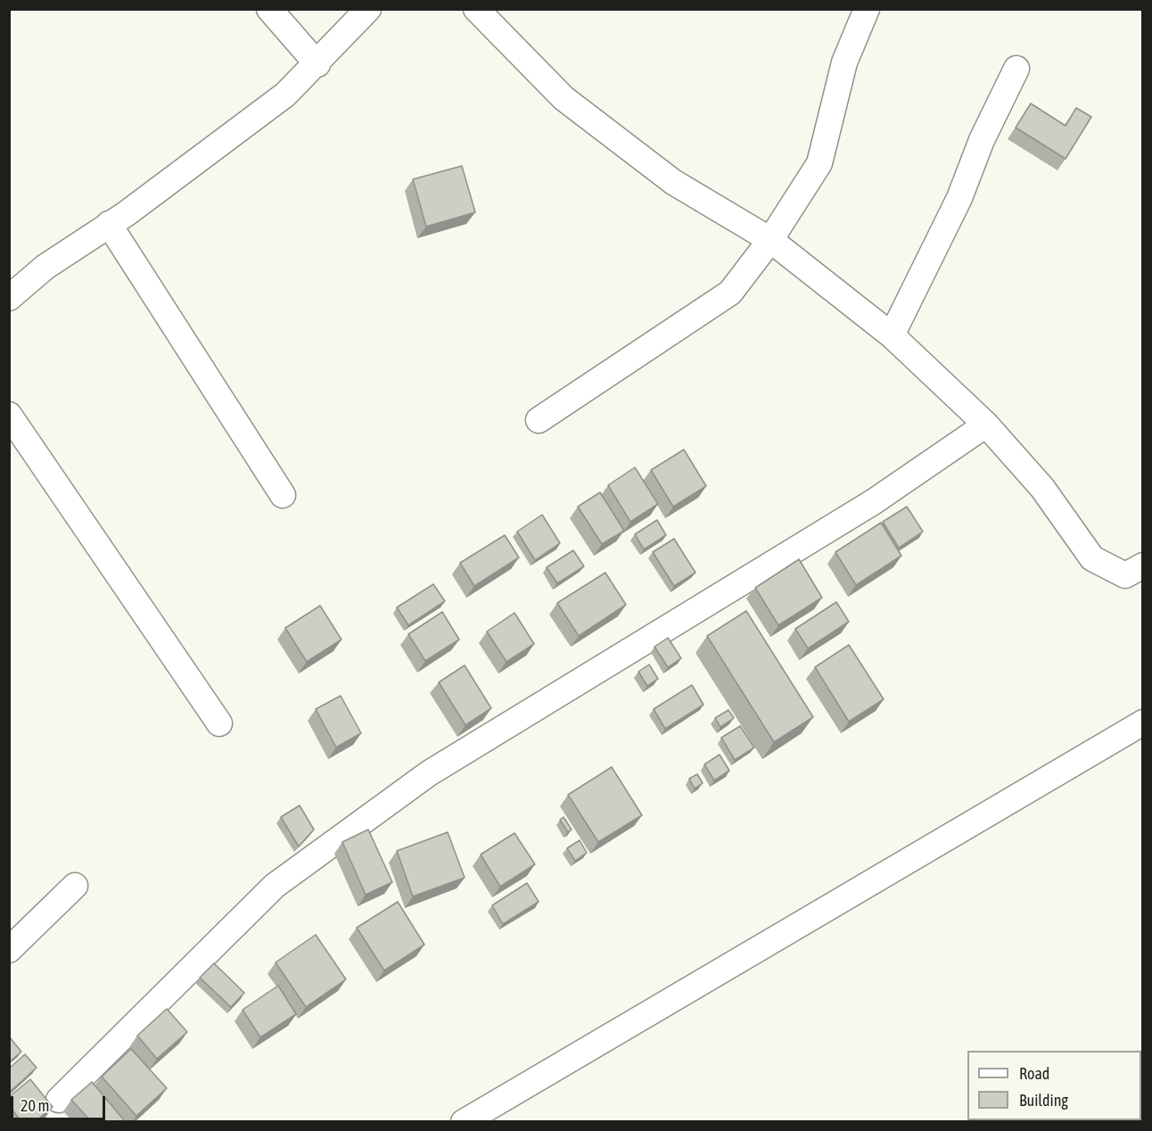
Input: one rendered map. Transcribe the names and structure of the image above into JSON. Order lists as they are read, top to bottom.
{
  "legend": ["Road", "Building"],
  "scale_bar": "20 m"
}
